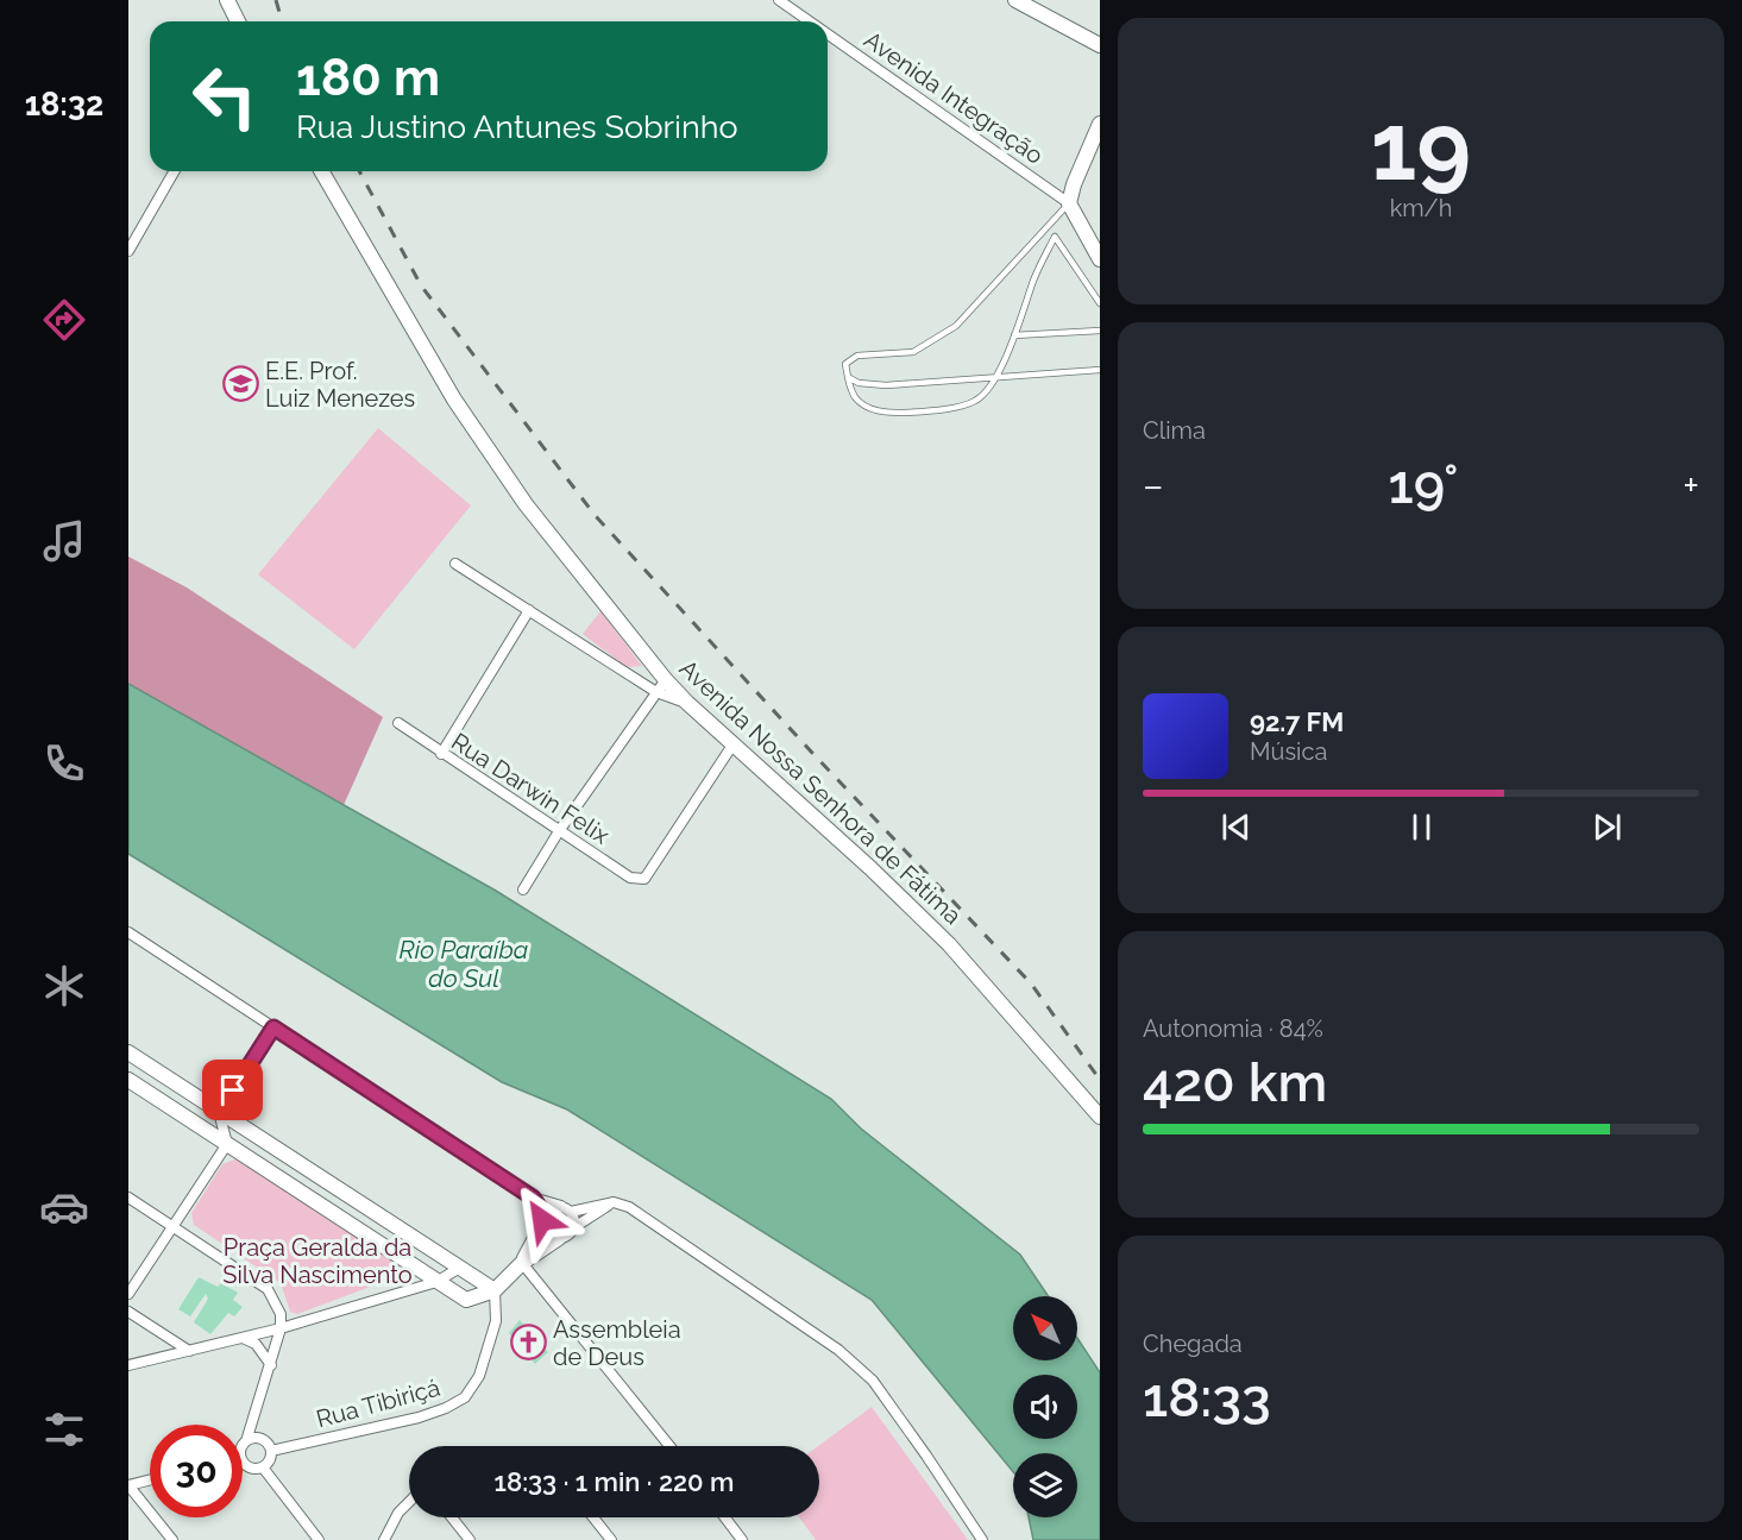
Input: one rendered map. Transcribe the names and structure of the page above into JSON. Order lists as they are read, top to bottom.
{
  "streets": {
    "street": [
      "Avenida Integração",
      "Rua Darwin Felix",
      "Avenida Nossa Senhora de Fátima",
      "Rua Tibiriçá"
    ]
  },
  "crossings": [
    ["Rua Darwin Felix", "Avenida Nossa Senhora de Fátima"]
  ],
  "water": ["Rio Paraíba do Sul"],
  "parks": ["Praça Geralda da Silva Nascimento"],
  "places": {
    "school or university": ["E.E. Prof. Luiz Menezes"],
    "church": ["Assembleia de Deus"]
  },
  "north": "top left",
  "page": {
    "tabs": "18:32",
    "tile": [
      ["19", "km/h"],
      "Clima",
      ["Autonomia · 84%", "420 km"],
      ["Chegada", "18:33"]
    ],
    "turn": ["180 m", "Rua Justino Antunes Sobrinho"],
    "heat": ["−", "19°", "+"],
    "song": ["92.7 FM", "Música"],
    "limit": "30",
    "trip": "18:33 · 1 min · 220 m"
  }
}
